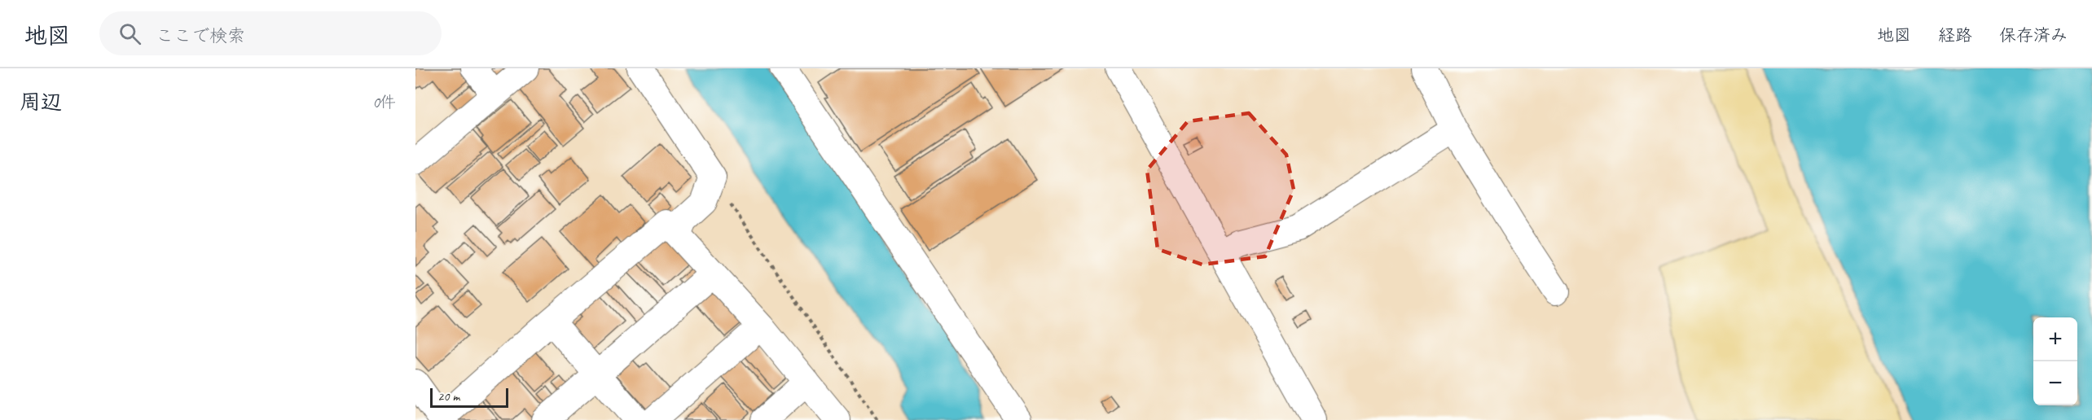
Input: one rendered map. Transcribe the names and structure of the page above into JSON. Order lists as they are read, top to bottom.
{
  "scale_bar": "20 m",
  "page": {
    "header": "地図",
    "search": "ここで検索",
    "nav": ["地図", "経路", "保存済み"],
    "heading": ["周辺", "0件"],
    "map_buttons": ["+", "−"],
    "scale": "20 m"
  }
}
